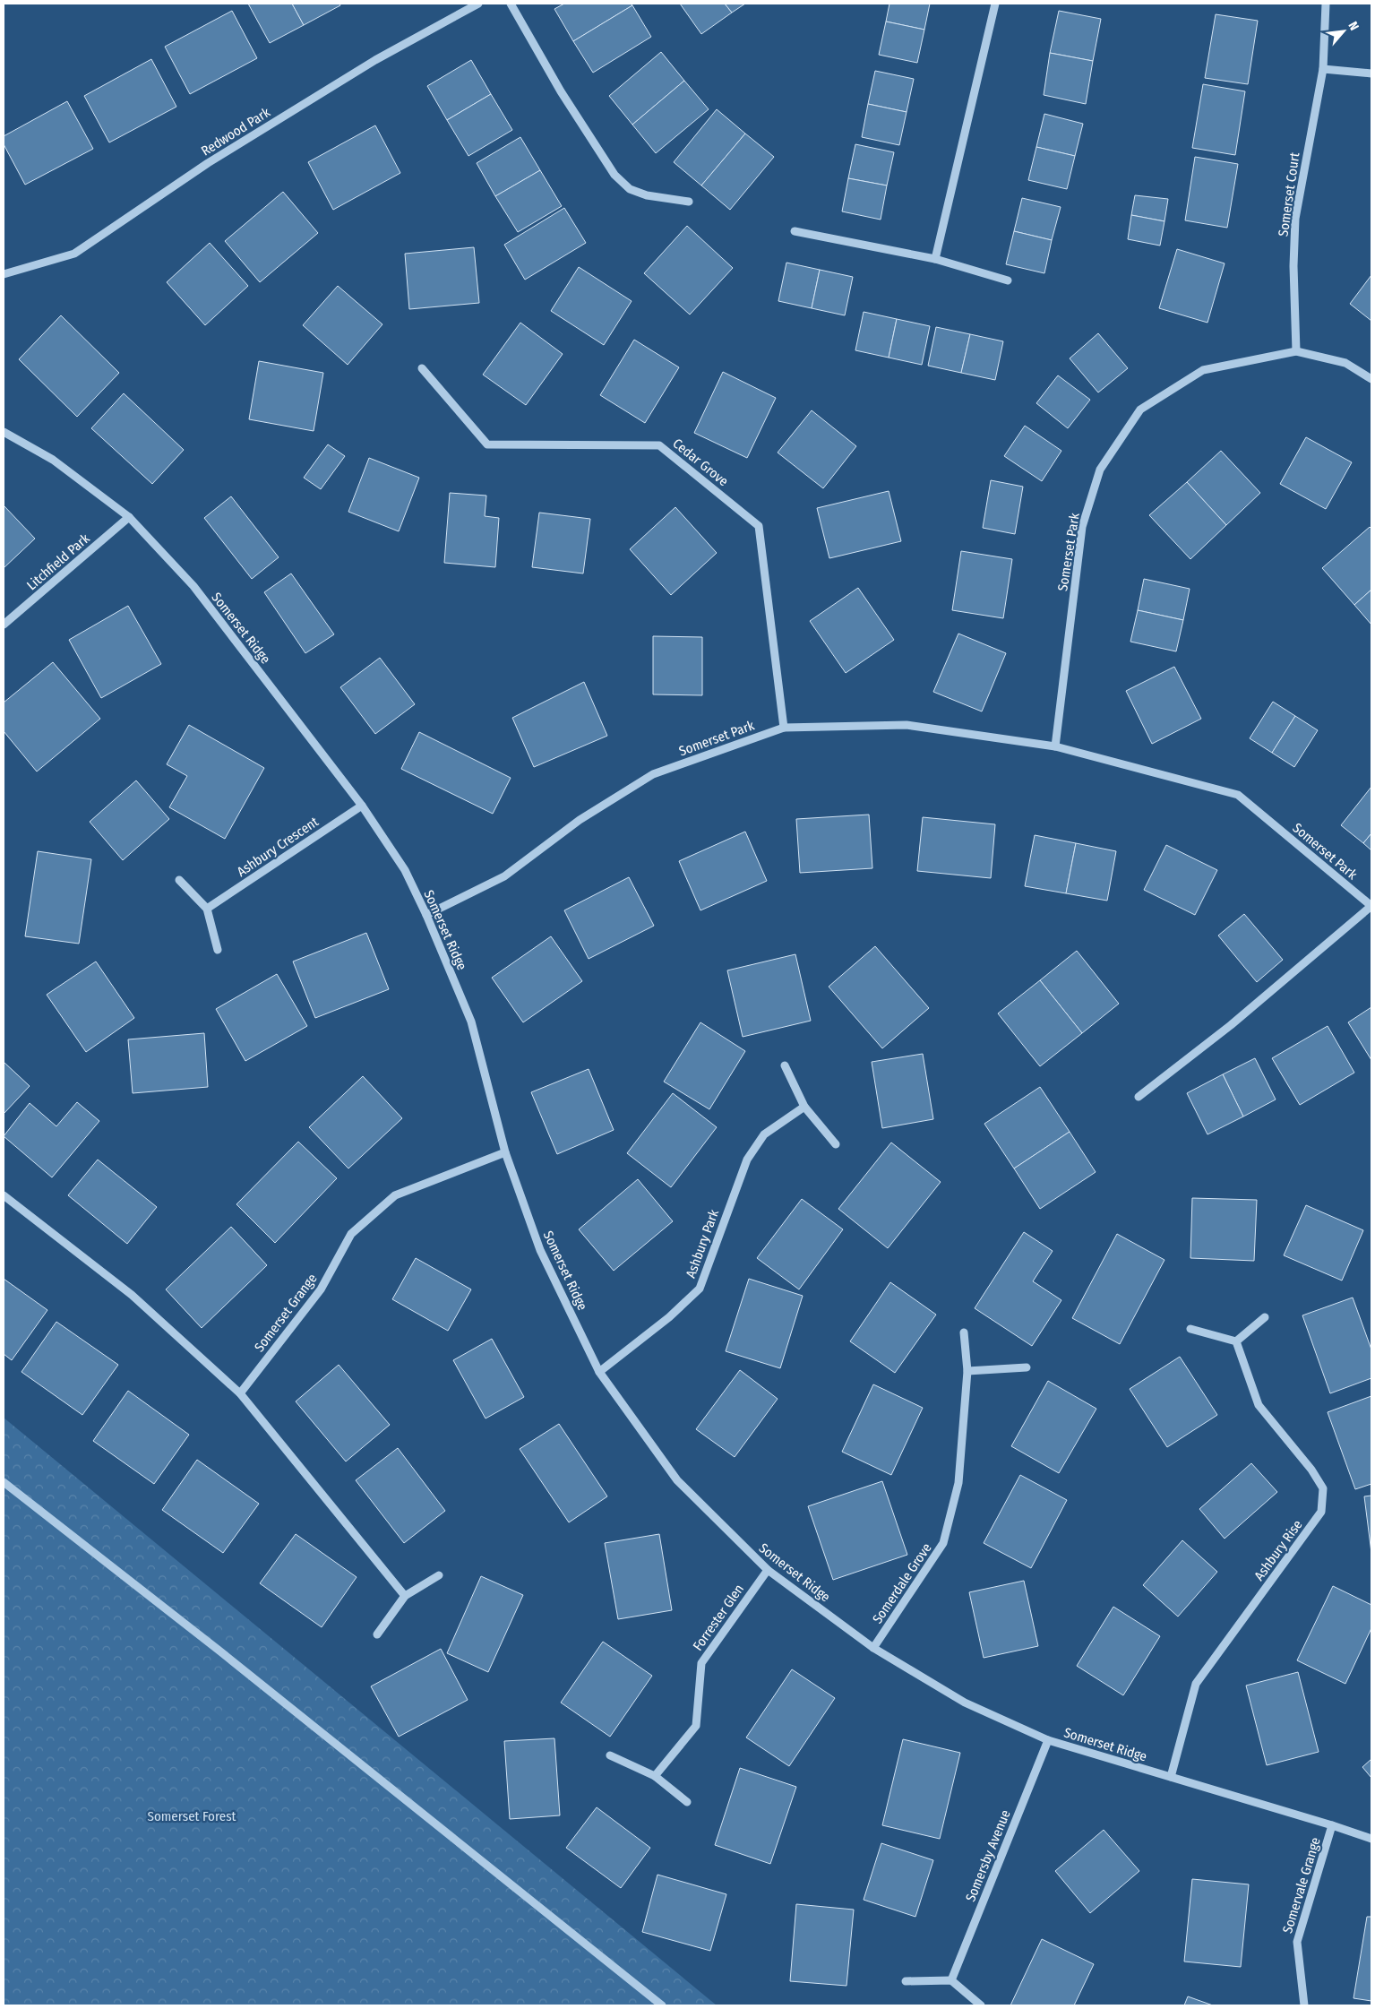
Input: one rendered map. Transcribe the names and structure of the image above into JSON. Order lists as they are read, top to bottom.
{
  "streets": {
    "street": [
      "Redwood Park",
      "Somerset Court",
      "Cedar Grove",
      "Somerset Park",
      "Litchfield Park",
      "Somerset Ridge",
      "Ashbury Crescent",
      "Ashbury Park",
      "Somerset Grange",
      "Ashbury Rise",
      "Somerdale Grove",
      "Forrester Glen",
      "Somersby Avenue",
      "Somervale Grange"
    ]
  },
  "crossings": [
    ["Somerset Court", "Somerset Park"],
    ["Cedar Grove", "Somerset Park"],
    ["Somerset Park", "Somerset Ridge"],
    ["Litchfield Park", "Somerset Ridge"],
    ["Somerset Ridge", "Ashbury Crescent"],
    ["Somerset Ridge", "Ashbury Park"],
    ["Somerset Ridge", "Somerset Grange"],
    ["Somerset Ridge", "Ashbury Rise"],
    ["Somerset Ridge", "Somerdale Grove"],
    ["Somerset Ridge", "Forrester Glen"],
    ["Somerset Ridge", "Somersby Avenue"],
    ["Somerset Ridge", "Somervale Grange"]
  ],
  "parks": ["Somerset Forest"],
  "north": "top right"
}
